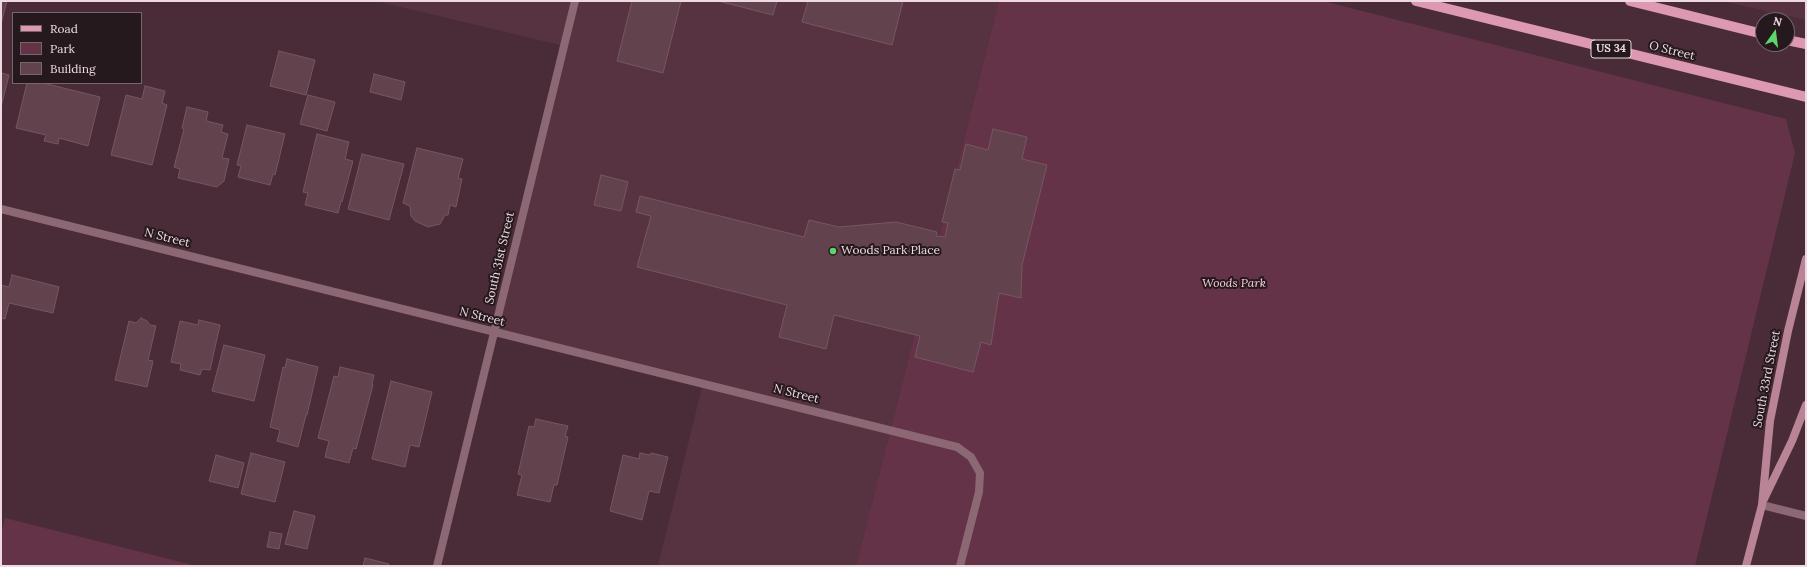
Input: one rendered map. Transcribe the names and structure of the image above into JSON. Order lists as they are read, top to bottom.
{
  "streets": {
    "main road": ["US 34", "O Street", "South 33rd Street"],
    "street": ["N Street", "South 31st Street"]
  },
  "crossings": [
    ["N Street", "South 31st Street"]
  ],
  "parks": ["Woods Park"],
  "places": ["Woods Park Place"],
  "legend": ["Road", "Park", "Building"],
  "north": "top"
}
